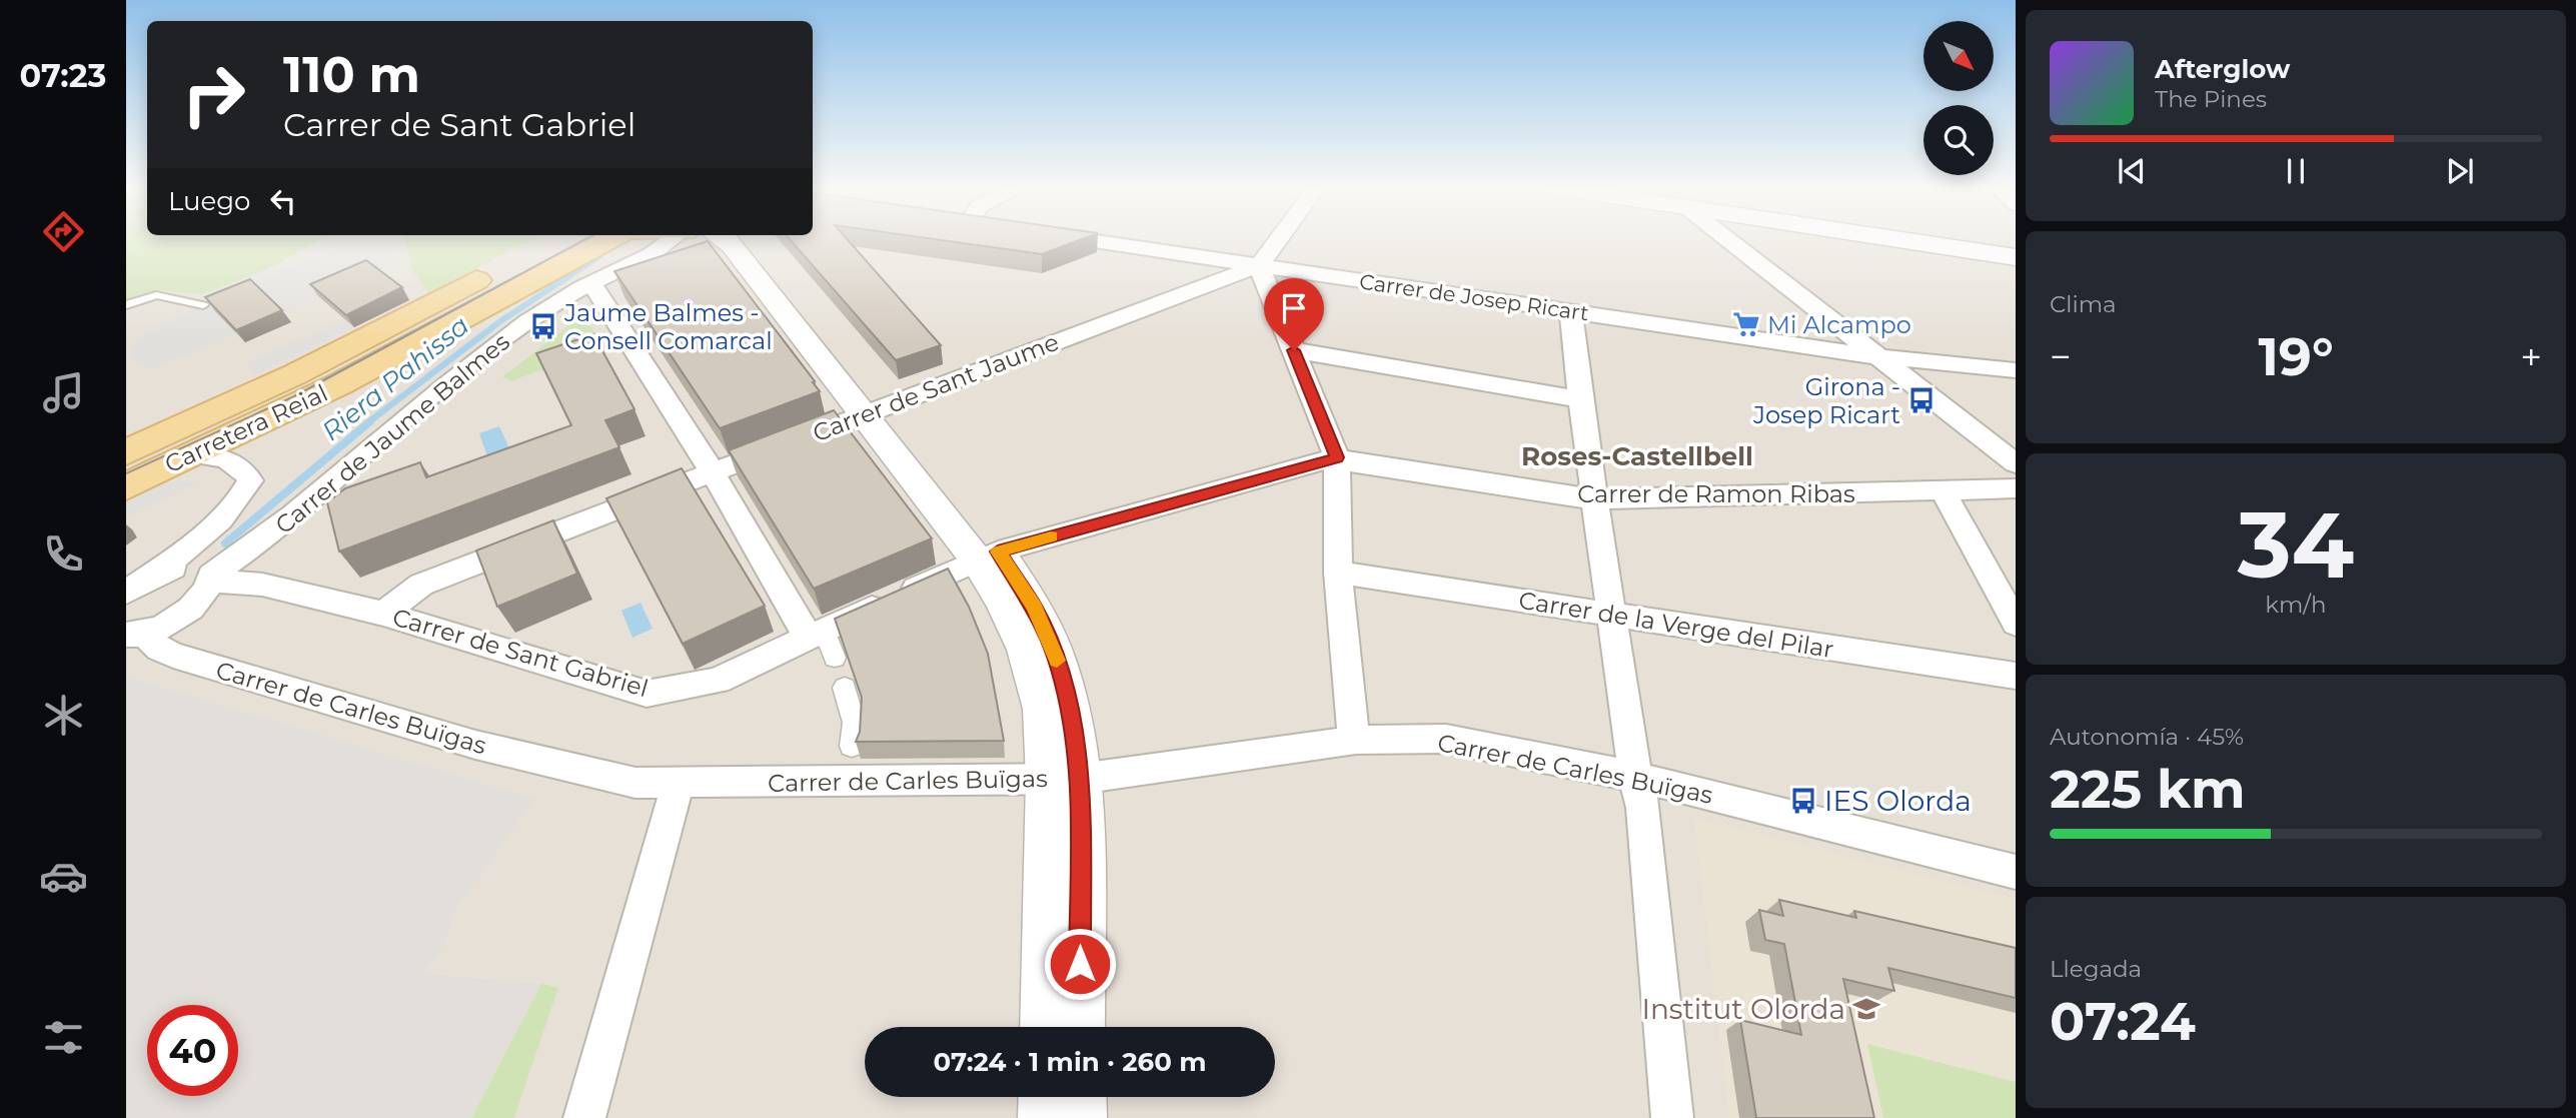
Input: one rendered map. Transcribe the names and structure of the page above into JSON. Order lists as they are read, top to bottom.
{
  "streets": {
    "main road": ["Carretera Reial"],
    "street": [
      "Carrer de Josep Ricart",
      "Carrer de Sant Jaume",
      "Carrer de Jaume Balmes",
      "Carrer de Ramon Ribas",
      "Carrer de la Verge del Pilar",
      "Carrer de Sant Gabriel",
      "Carrer de Carles Buïgas"
    ]
  },
  "crossings": [
    ["Carrer de Josep Ricart", "Carrer de Sant Jaume"],
    ["Carrer de Sant Jaume", "Carrer de Sant Gabriel"],
    ["Carrer de Jaume Balmes", "Carrer de Sant Gabriel"],
    ["Carrer de Jaume Balmes", "Carrer de Carles Buïgas"],
    ["Carrer de Ramon Ribas", "Carrer de Sant Gabriel"]
  ],
  "districts": ["Roses-Castellbell"],
  "water": ["Riera Pahissa"],
  "places": {
    "supermarket": ["Mi Alcampo"],
    "bus stop": ["Jaume Balmes - Consell Comarcal", "Girona - Josep Ricart", "IES Olorda"],
    "school or university": ["Institut Olorda"]
  },
  "north": "bottom right",
  "page": {
    "tabs": "07:23",
    "turn": ["110 m", "Carrer de Sant Gabriel"],
    "song": ["Afterglow", "The Pines"],
    "then": "Luego",
    "tile": [
      "Clima",
      ["34", "km/h"],
      ["Autonomía · 45%", "225 km"],
      ["Llegada", "07:24"]
    ],
    "heat": ["−", "19°", "+"],
    "limit": "40",
    "trip": "07:24 · 1 min · 260 m"
  }
}
